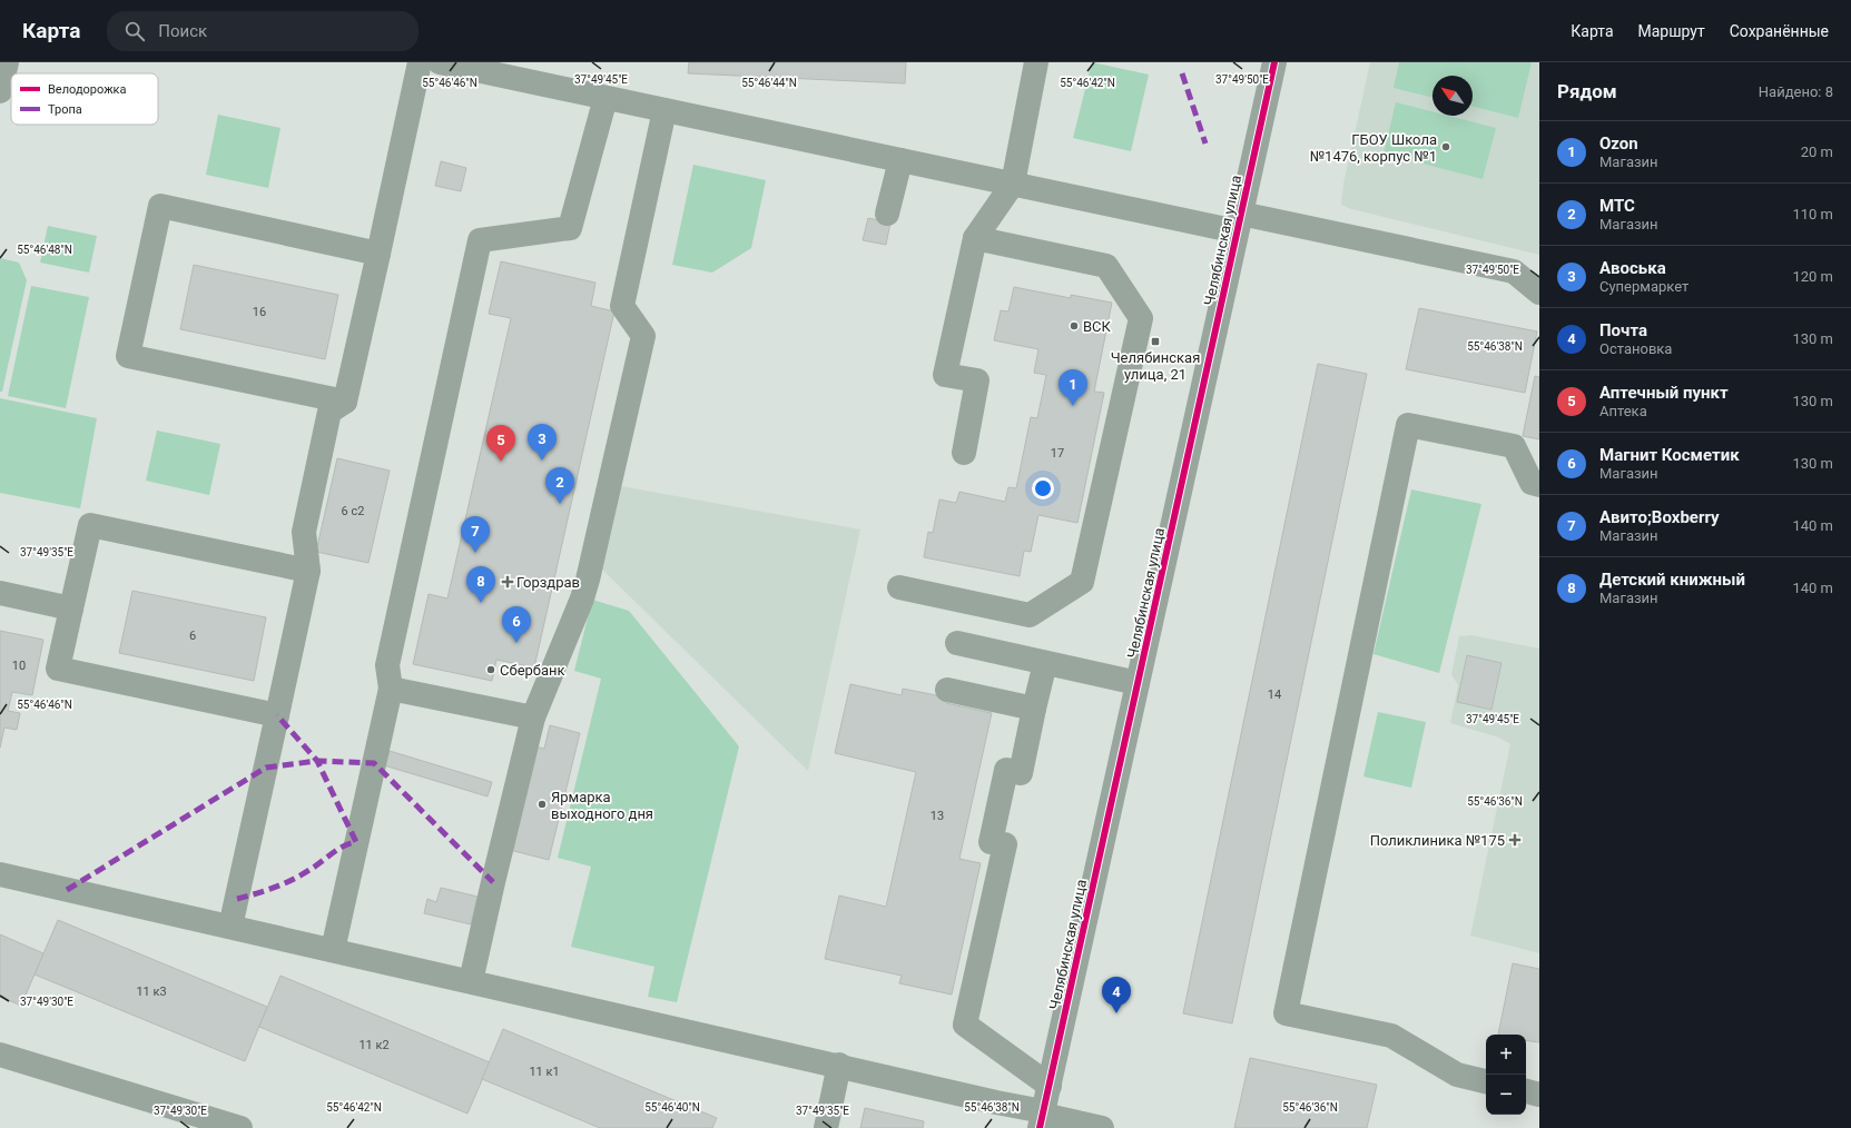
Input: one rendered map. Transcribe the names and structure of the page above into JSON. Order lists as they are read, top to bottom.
{
  "streets": {
    "street": ["Челябинская улица"]
  },
  "places": {
    "other": [
      "ГБОУ Школа №1476, корпус №1",
      "ВСК",
      "Сбербанк",
      "Ярмарка выходного дня"
    ],
    "transit": ["Челябинская улица, 21"],
    "health": ["Горздрав", "Поликлиника №175"]
  },
  "house_numbers": [
    "16",
    "17",
    "6 с2",
    "6",
    "10",
    "14",
    "13",
    "11 к3",
    "11 к2",
    "11 к1"
  ],
  "legend": ["Велодорожка", "Тропа"],
  "north": "top left",
  "page": {
    "header": "Карта",
    "search": "Поиск",
    "nav": ["Карта", "Маршрут", "Сохранённые"],
    "heading": ["Рядом", "Найдено: 8"],
    "list": [
      {
        "mark": "1",
        "name": "Ozon",
        "note": "Магазин",
        "value": "20 m"
      },
      {
        "mark": "2",
        "name": "МТС",
        "note": "Магазин",
        "value": "110 m"
      },
      {
        "mark": "3",
        "name": "Авоська",
        "note": "Супермаркет",
        "value": "120 m"
      },
      {
        "mark": "4",
        "name": "Почта",
        "note": "Остановка",
        "value": "130 m"
      },
      {
        "mark": "5",
        "name": "Аптечный пункт",
        "note": "Аптека",
        "value": "130 m"
      },
      {
        "mark": "6",
        "name": "Магнит Косметик",
        "note": "Магазин",
        "value": "130 m"
      },
      {
        "mark": "7",
        "name": "Авито;Boxberry",
        "note": "Магазин",
        "value": "140 m"
      },
      {
        "mark": "8",
        "name": "Детский книжный",
        "note": "Магазин",
        "value": "140 m"
      }
    ],
    "pins": [
      "1",
      "3",
      "5",
      "2",
      "7",
      "8",
      "6",
      "4"
    ],
    "map_buttons": ["+", "−"]
  },
  "coordinates": [
    "37°49'50\"E",
    "37°49'45\"E",
    "55°46'46\"N",
    "55°46'44\"N",
    "55°46'42\"N",
    "55°46'48\"N",
    "55°46'38\"N",
    "37°49'35\"E",
    "55°46'36\"N",
    "37°49'30\"E",
    "55°46'40\"N"
  ]
}
